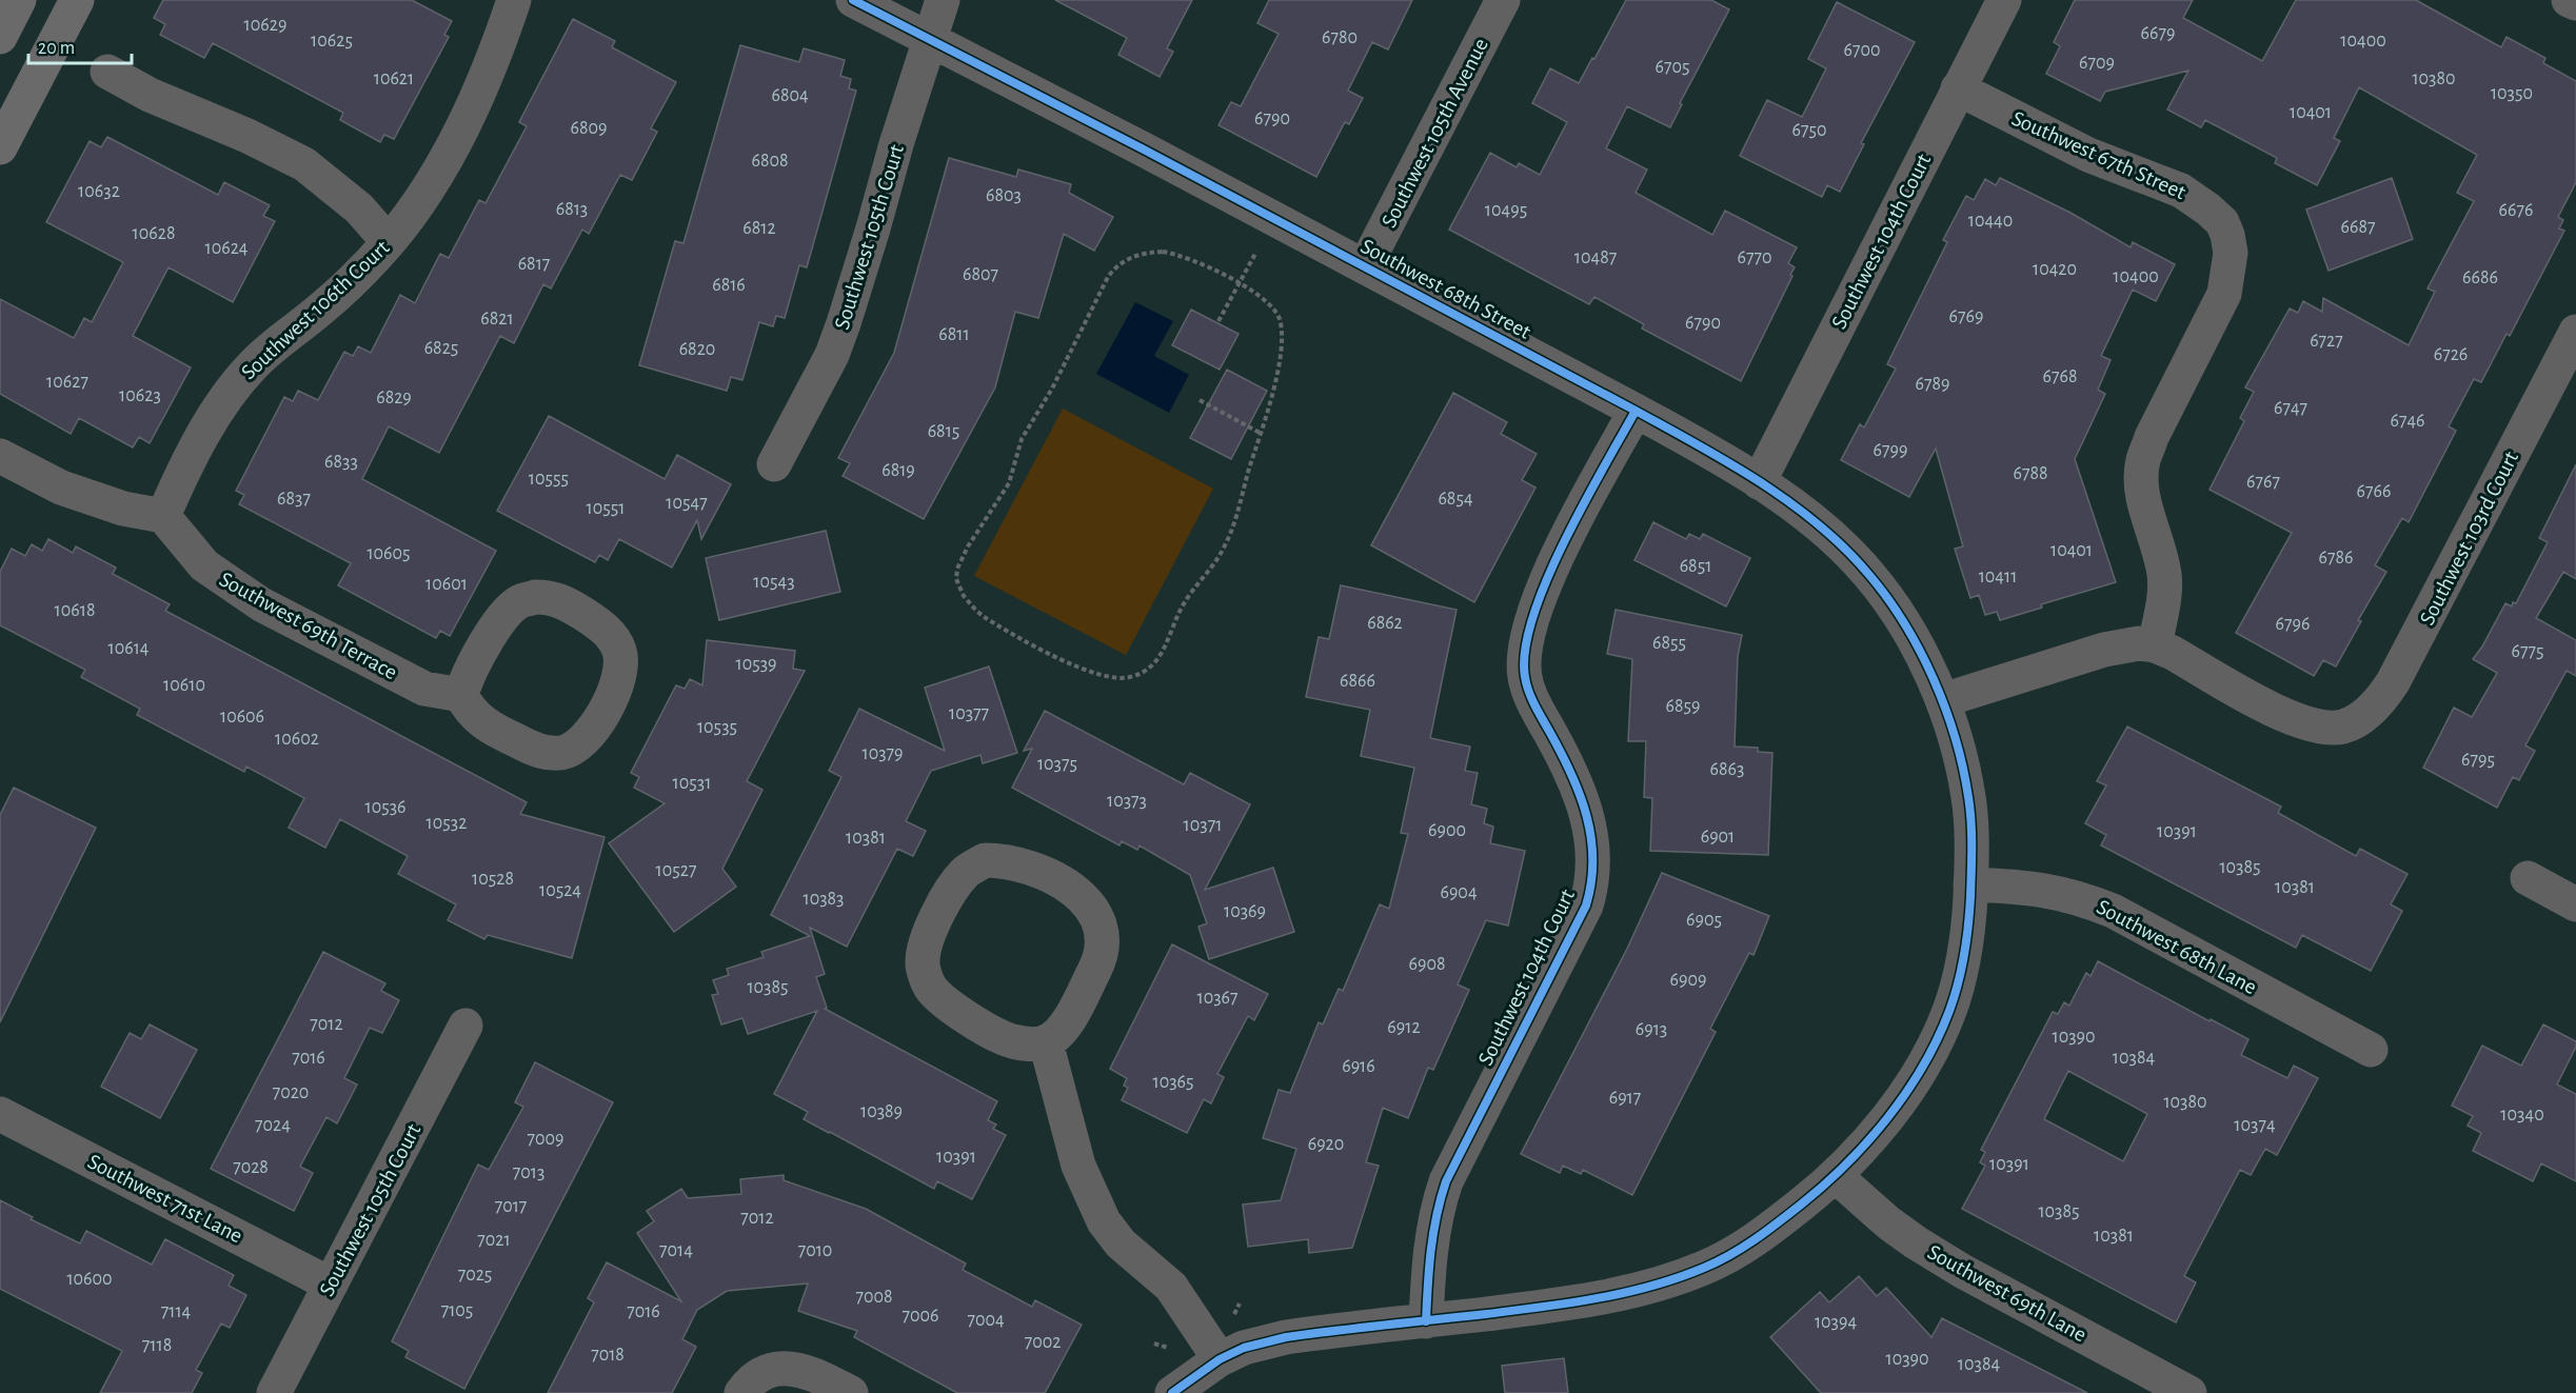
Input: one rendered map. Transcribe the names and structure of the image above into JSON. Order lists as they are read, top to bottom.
{
  "streets": {
    "street": [
      "Southwest 105th Avenue",
      "Southwest 67th Street",
      "Southwest 105th Court",
      "Southwest 104th Court",
      "Southwest 68th Street",
      "Southwest 106th Court",
      "Southwest 103rd Court",
      "Southwest 69th Terrace",
      "Southwest 68th Lane",
      "Southwest 71st Lane",
      "Southwest 69th Lane"
    ]
  },
  "crossings": [
    ["Southwest 105th Avenue", "Southwest 68th Street"],
    ["Southwest 67th Street", "Southwest 104th Court"],
    ["Southwest 67th Street", "Southwest 103rd Court"],
    ["Southwest 105th Court", "Southwest 68th Street"],
    ["Southwest 105th Court", "Southwest 71st Lane"],
    ["Southwest 104th Court", "Southwest 68th Street"],
    ["Southwest 68th Street", "Southwest 68th Lane"],
    ["Southwest 68th Street", "Southwest 69th Lane"],
    ["Southwest 106th Court", "Southwest 69th Terrace"]
  ],
  "house_numbers": [
    "10629",
    "6679",
    "6780",
    "10625",
    "10400",
    "6700",
    "6709",
    "6705",
    "10621",
    "10380",
    "10350",
    "6804",
    "10401",
    "6790",
    "6809",
    "6750",
    "6808",
    "10632",
    "6803",
    "6813",
    "10495",
    "6676",
    "10440",
    "6687",
    "6812",
    "10628",
    "10624",
    "10487",
    "6770",
    "6817",
    "10420",
    "6807",
    "10400",
    "6686",
    "6816",
    "6769",
    "6821",
    "6790",
    "6811",
    "6727",
    "6825",
    "6820",
    "6726",
    "6768",
    "10627",
    "6789",
    "10623",
    "6829",
    "6747",
    "6746",
    "6815",
    "6799",
    "6833",
    "6819",
    "6788",
    "10555",
    "6767",
    "6766",
    "6837",
    "6854",
    "10547",
    "10551",
    "10401",
    "10605",
    "6786",
    "6851",
    "10411",
    "10543",
    "10601",
    "10618",
    "6862",
    "6796",
    "6855",
    "10614",
    "6775",
    "10539",
    "6866",
    "10610",
    "6859",
    "10377",
    "10606",
    "10535",
    "10602",
    "10379",
    "6795",
    "10375",
    "6863",
    "10531",
    "10373",
    "10536",
    "10532",
    "10371",
    "6900",
    "10391",
    "6901",
    "10381",
    "10385",
    "10527",
    "10528",
    "10381",
    "10524",
    "6904",
    "10383",
    "10369",
    "6905",
    "6908",
    "6909",
    "10385",
    "10367",
    "7012",
    "6912",
    "6913",
    "10390",
    "7016",
    "10384",
    "6916",
    "10365",
    "7020",
    "6917",
    "10380",
    "10389",
    "10340",
    "7024",
    "10374",
    "7009",
    "6920",
    "10391",
    "10391",
    "7028",
    "7013",
    "7017",
    "10385",
    "7012",
    "10381",
    "7021",
    "7014",
    "7010",
    "7025",
    "10600",
    "7008",
    "7105",
    "7114",
    "7016",
    "7006",
    "7004",
    "10394",
    "7002",
    "7118",
    "7018",
    "10390",
    "10384"
  ],
  "scale_bar": "20 m"
}
